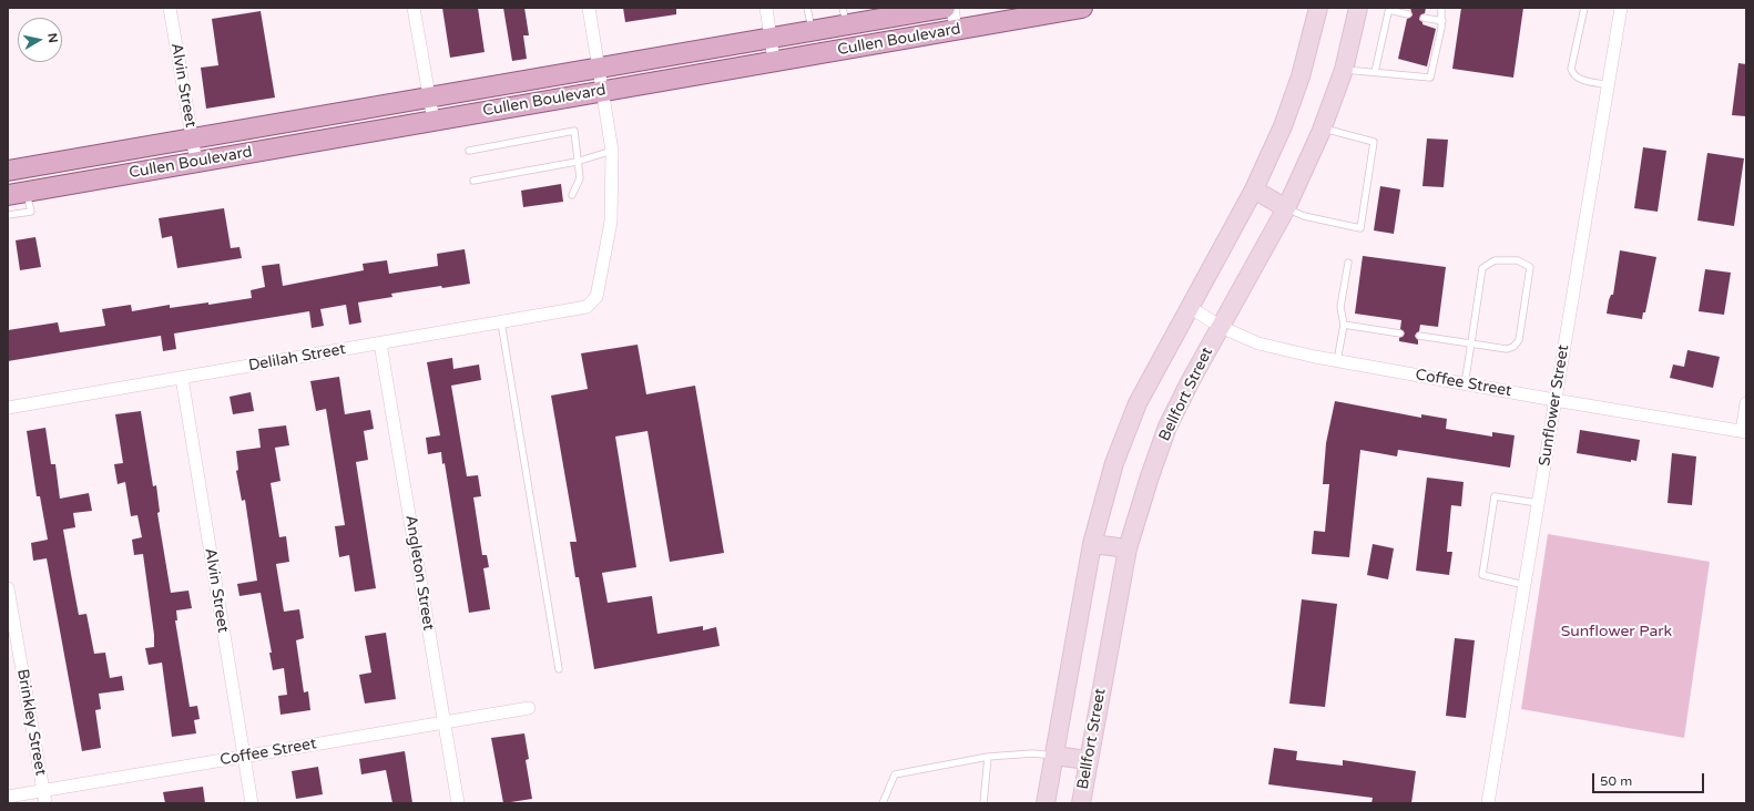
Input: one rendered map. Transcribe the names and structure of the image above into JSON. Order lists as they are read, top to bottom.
{
  "streets": {
    "main road": ["Cullen Boulevard", "Bellfort Street"],
    "street": [
      "Alvin Street",
      "Delilah Street",
      "Coffee Street",
      "Sunflower Street",
      "Angleton Street",
      "Brinkley Street"
    ]
  },
  "crossings": [
    ["Cullen Boulevard", "Alvin Street"],
    ["Alvin Street", "Delilah Street"],
    ["Alvin Street", "Coffee Street"],
    ["Delilah Street", "Angleton Street"],
    ["Coffee Street", "Bellfort Street"],
    ["Coffee Street", "Sunflower Street"],
    ["Coffee Street", "Angleton Street"],
    ["Coffee Street", "Brinkley Street"]
  ],
  "parks": ["Sunflower Park"],
  "scale_bar": "50 m",
  "north": "right"
}
